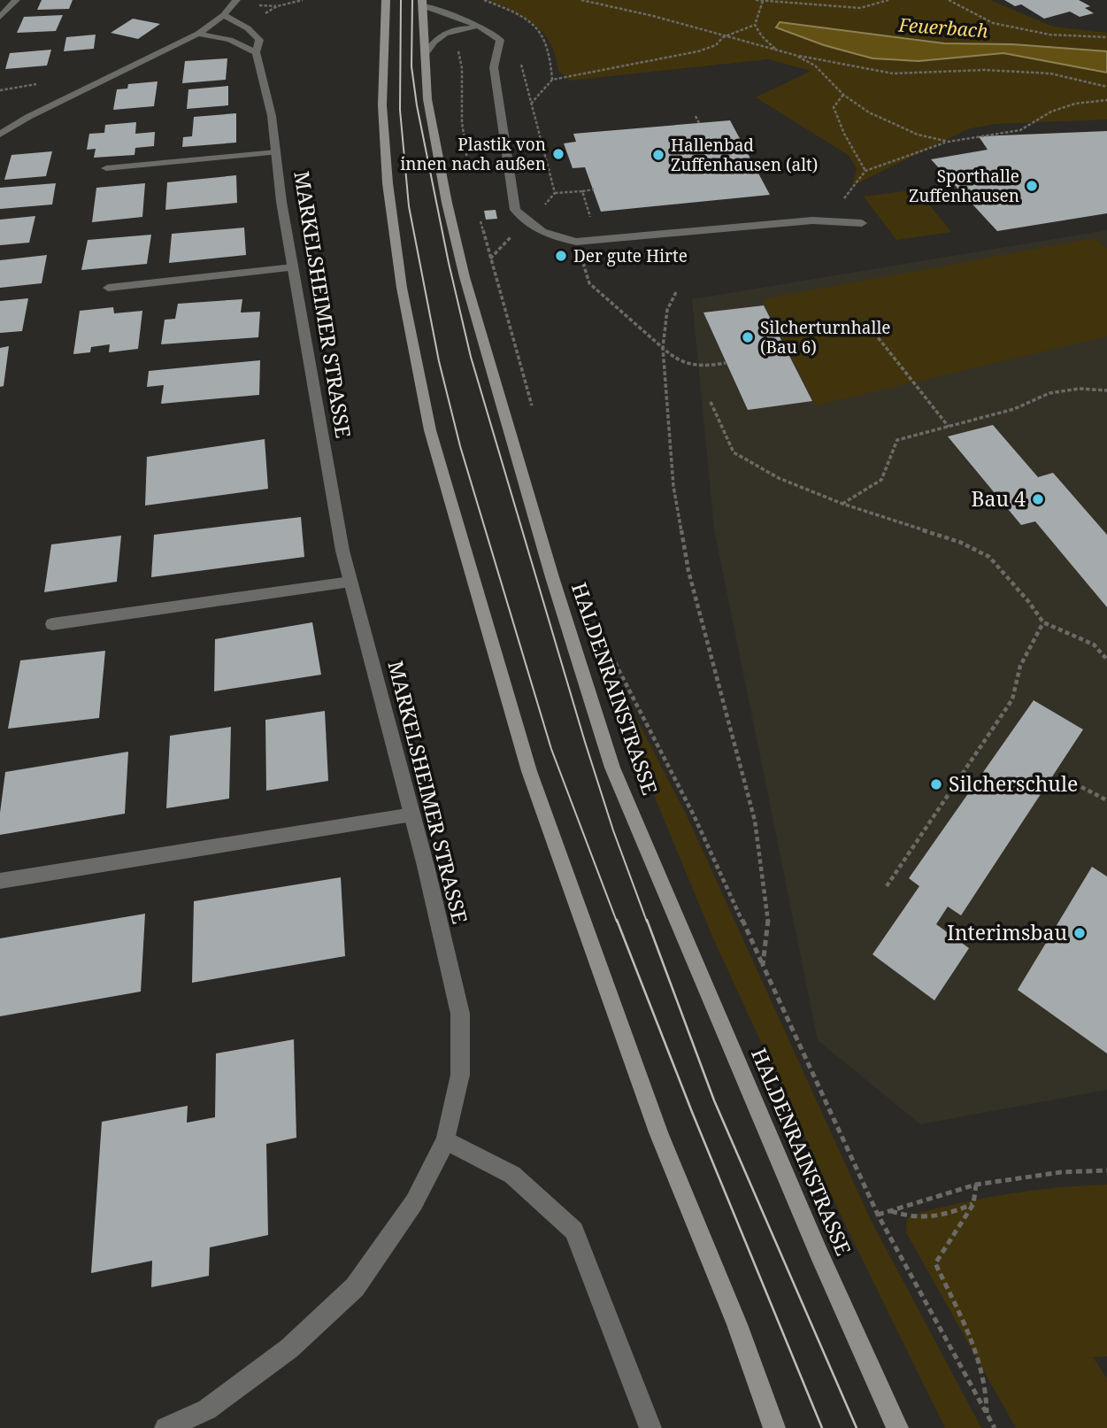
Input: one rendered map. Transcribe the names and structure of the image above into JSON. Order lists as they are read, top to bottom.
{
  "streets": {
    "main road": ["HALDENRAINSTRASSE"],
    "street": ["MARKELSHEIMER STRASSE"]
  },
  "water": ["Feuerbach"],
  "places": [
    "Plastik von innen nach außen",
    "Hallenbad Zuffenhausen (alt)",
    "Sporthalle Zuffenhausen",
    "Der gute Hirte",
    "Silcherturnhalle (Bau 6)",
    "Bau 4",
    "Silcherschule",
    "Interimsbau"
  ]
}
